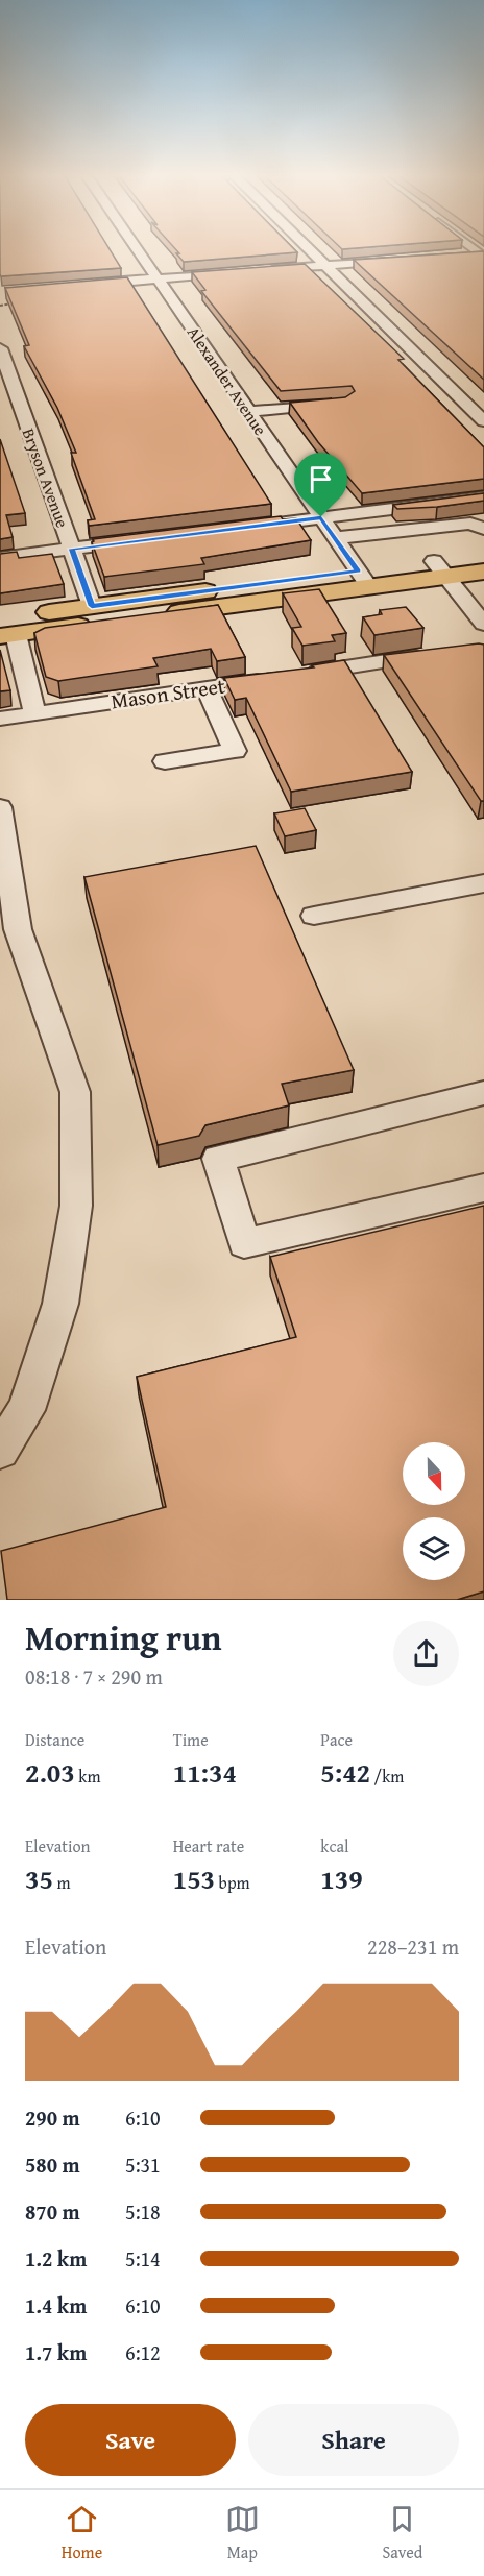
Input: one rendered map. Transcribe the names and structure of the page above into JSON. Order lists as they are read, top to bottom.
{
  "streets": {
    "street": ["Alexander Avenue", "Bryson Avenue", "Mason Street"]
  },
  "north": "bottom",
  "page": {
    "heading": ["Morning run", "08:18 · 7 × 290 m"],
    "stats": [
      ["Distance", "2.03 km"],
      ["Time", "11:34"],
      ["Pace", "5:42 /km"],
      ["Elevation", "35 m"],
      ["Heart rate", "153 bpm"],
      ["kcal", "139"]
    ],
    "chart": ["Elevation", "228–231 m"],
    "list": [
      {
        "name": "290 m",
        "note": "6:10"
      },
      {
        "name": "580 m",
        "note": "5:31"
      },
      {
        "name": "870 m",
        "note": "5:18"
      },
      {
        "name": "1.2 km",
        "note": "5:14"
      },
      {
        "name": "1.4 km",
        "note": "6:10"
      },
      {
        "name": "1.7 km",
        "note": "6:12"
      }
    ],
    "buttons": ["Save", "Share"],
    "tabs": ["Home", "Map", "Saved"]
  }
}
